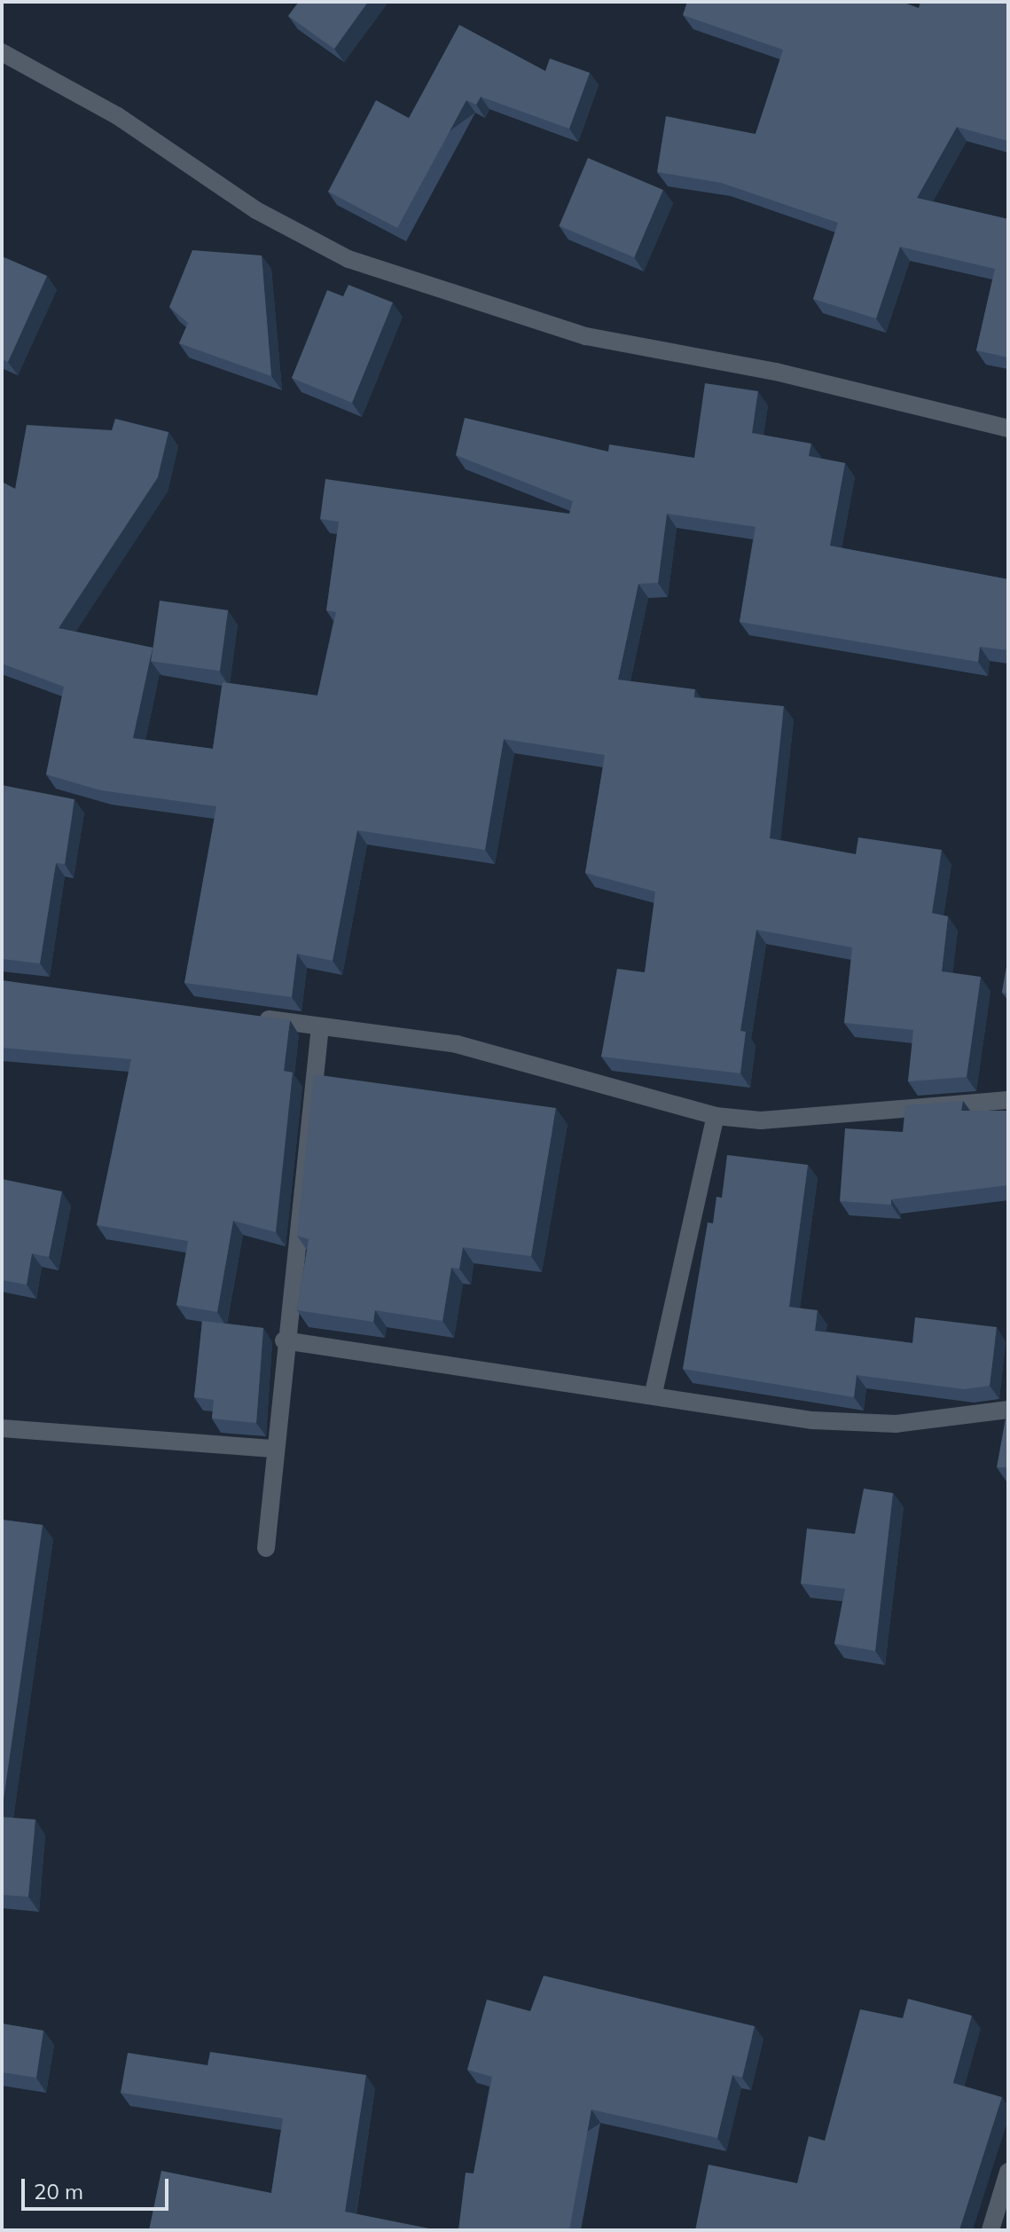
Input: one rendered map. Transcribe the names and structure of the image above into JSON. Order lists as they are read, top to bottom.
{
  "scale_bar": "20 m"
}
